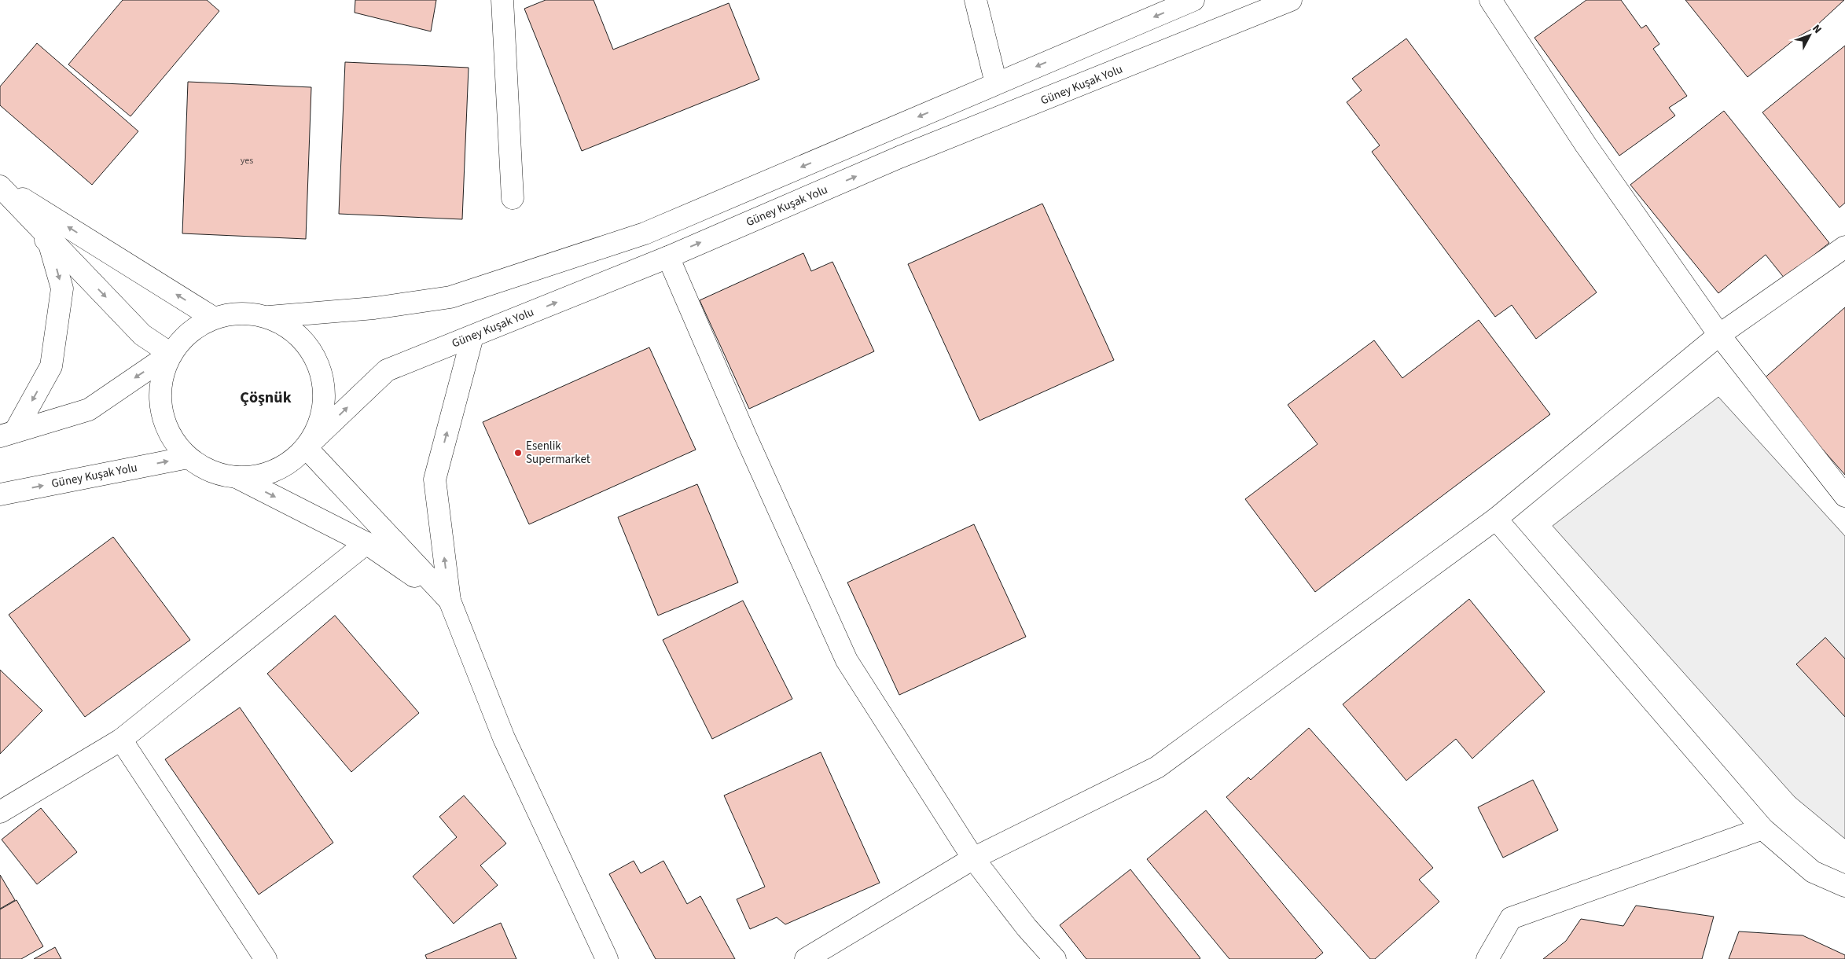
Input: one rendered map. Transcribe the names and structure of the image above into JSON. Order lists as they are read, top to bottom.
{
  "streets": {
    "street": ["Güney Kuşak Yolu"]
  },
  "districts": ["Çöşnük"],
  "places": ["Esenlik Supermarket"],
  "house_numbers": ["yes"],
  "north": "top right"
}
